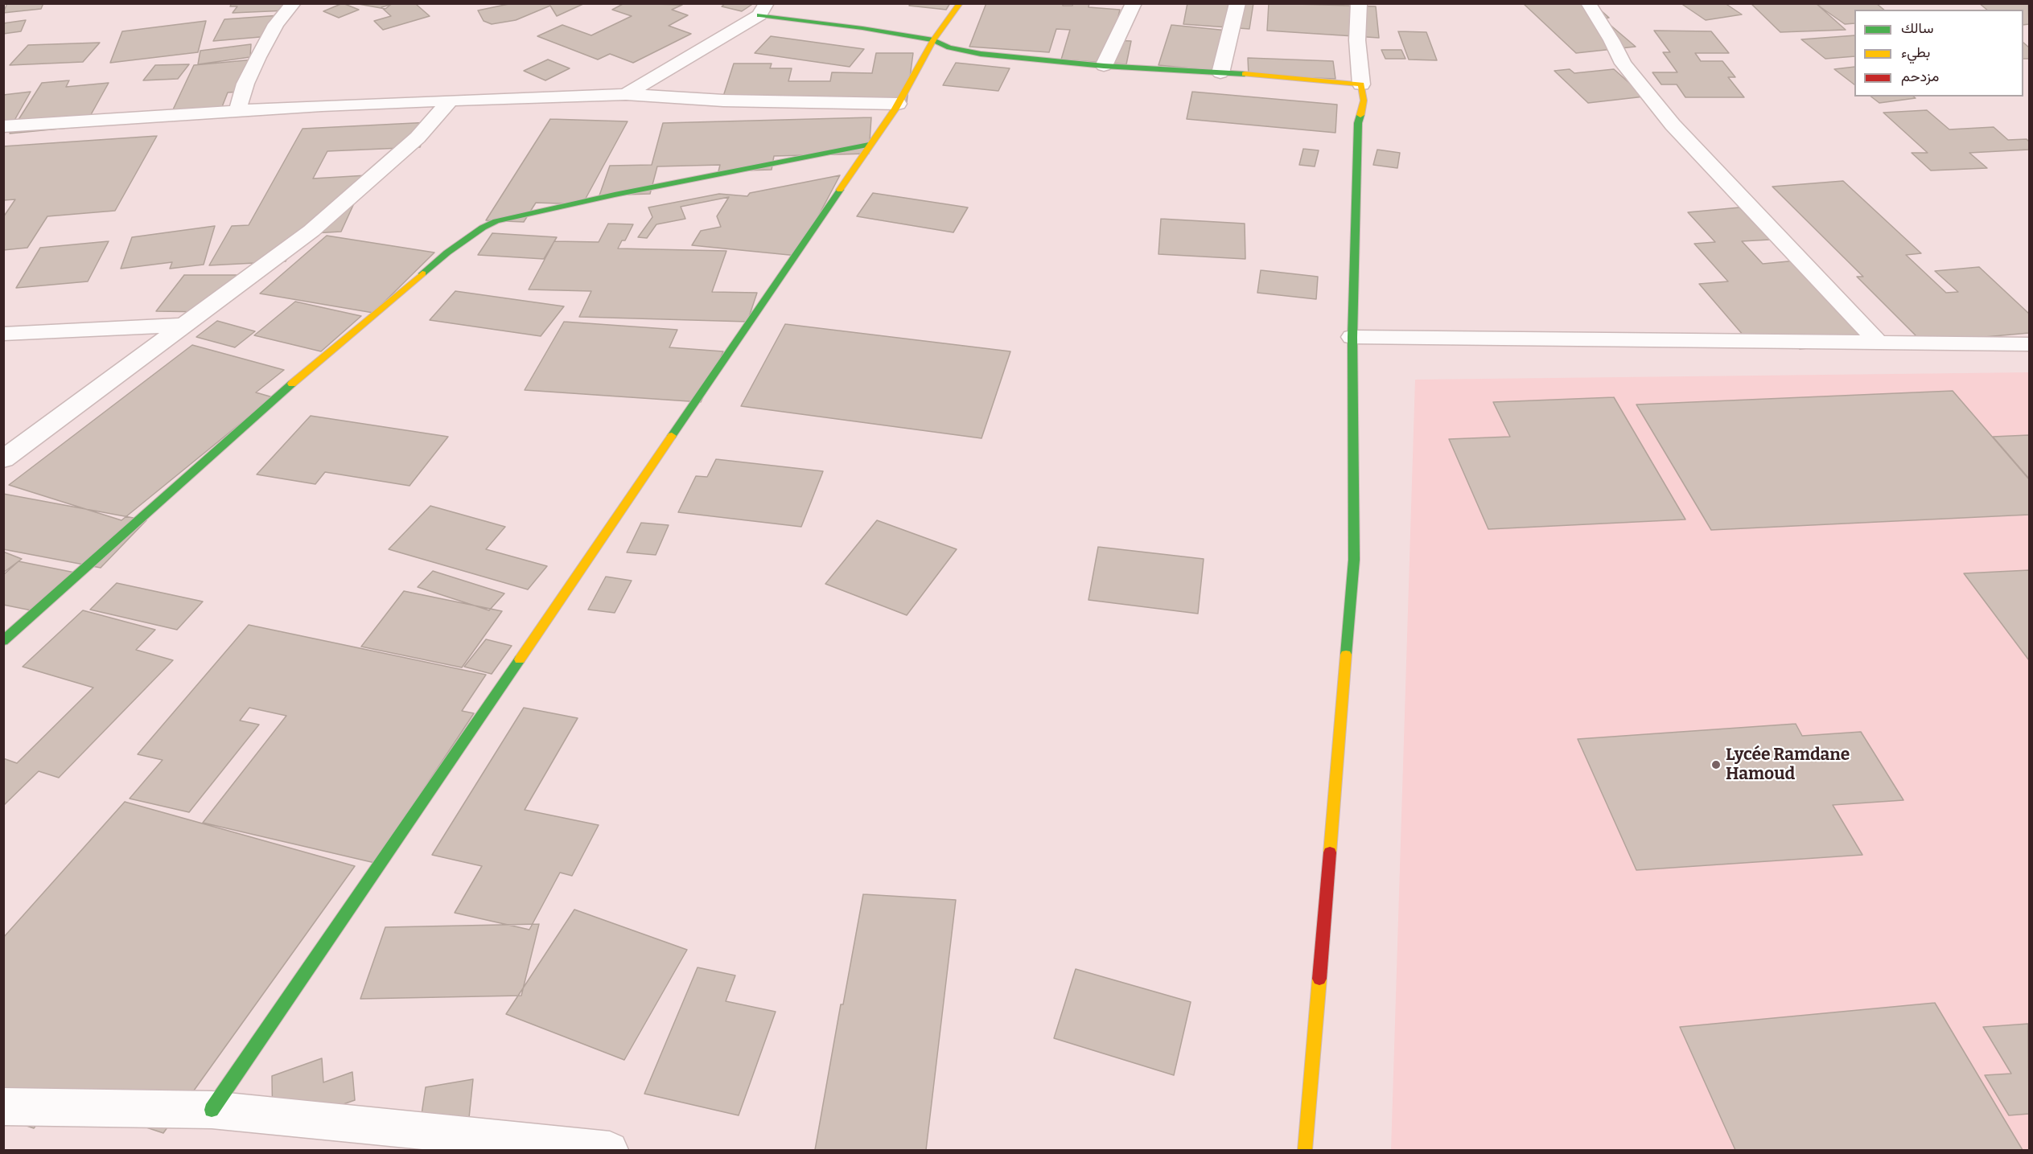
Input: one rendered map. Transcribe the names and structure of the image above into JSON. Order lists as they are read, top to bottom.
{
  "places": ["Lycée Ramdane Hamoud"],
  "legend": ["سالك", "بطيء", "مزدحم"]
}
